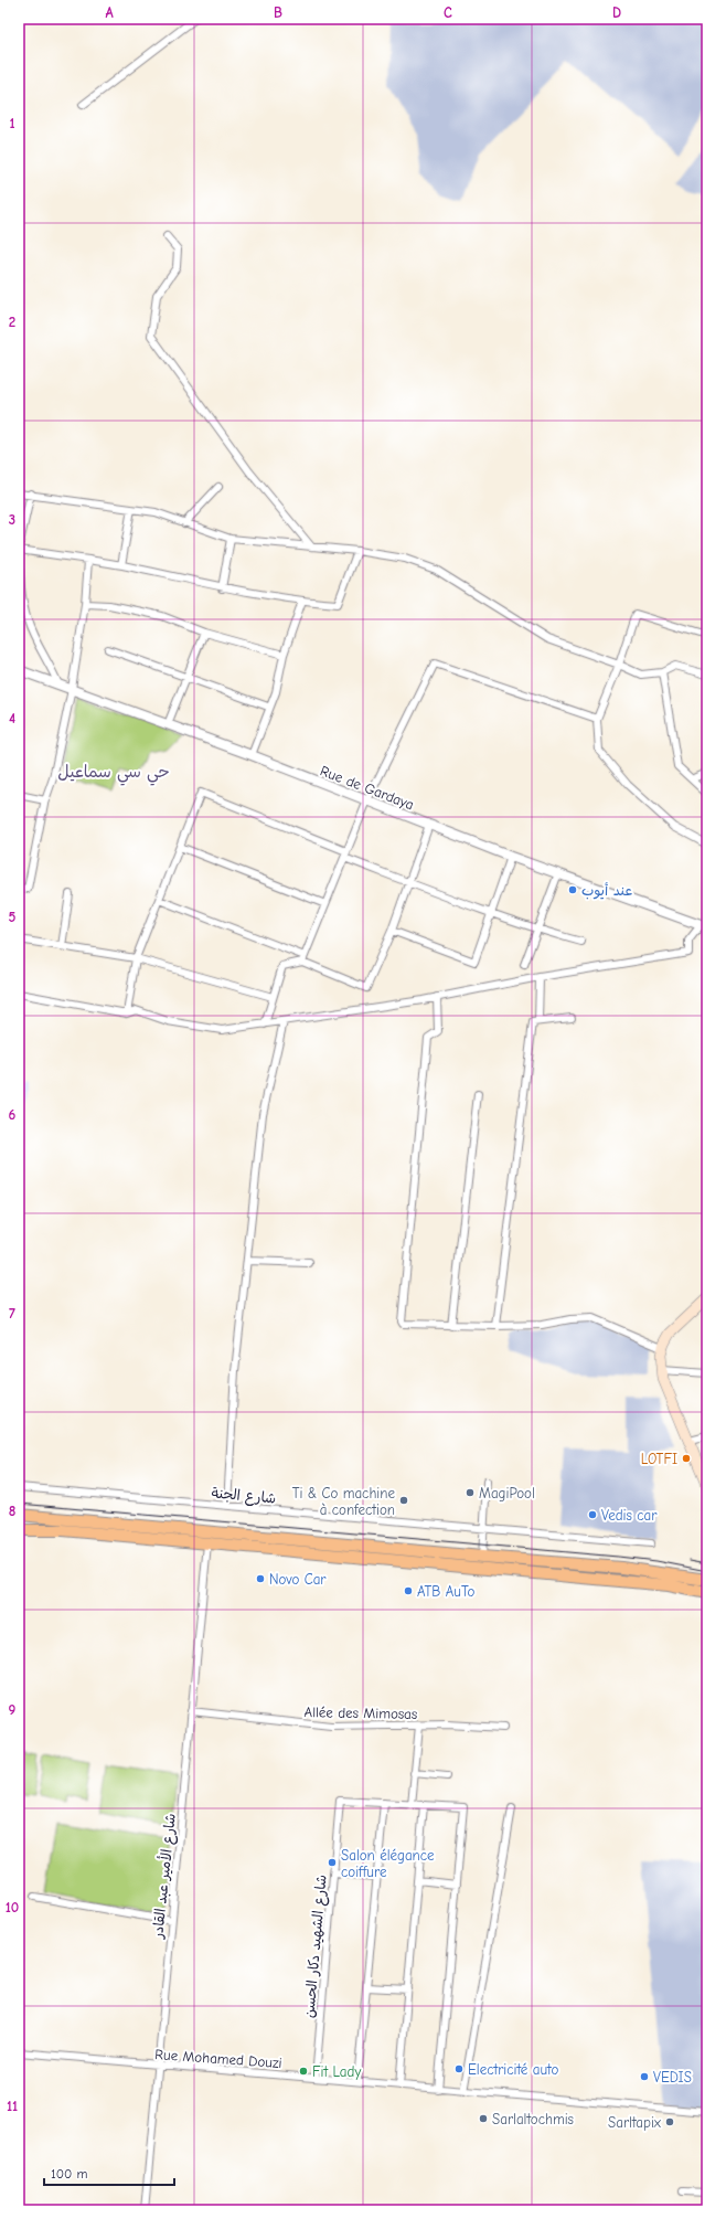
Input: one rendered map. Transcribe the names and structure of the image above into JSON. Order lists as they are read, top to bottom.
{
  "streets": {
    "street": [
      "Rue de Gardaya",
      "شارع الجنة",
      "Allée des Mimosas",
      "شارع الأمير عبد القادر",
      "شارع الشهيد دكار الحسن",
      "Rue Mohamed Douzi"
    ]
  },
  "crossings": [
    ["Allée des Mimosas", "شارع الأمير عبد القادر"],
    ["شارع الأمير عبد القادر", "Rue Mohamed Douzi"],
    ["شارع الشهيد دكار الحسن", "Rue Mohamed Douzi"]
  ],
  "districts": ["حي سي سماعيل"],
  "places": [
    "عند أيوب",
    "LOTFI",
    "MagiPool",
    "Ti & Co machine à confection",
    "Vedis car",
    "Novo Car",
    "ATB AuTo",
    "Salon élégance coiffure",
    "Electricité auto",
    "Fit Lady",
    "VEDIS",
    "Sarlaltochmis",
    "Sarltapix"
  ],
  "scale_bar": "100 m",
  "grid": {
    "columns": [
      "A",
      "B",
      "C",
      "D"
    ],
    "rows": [
      "1",
      "2",
      "3",
      "4",
      "5",
      "6",
      "7",
      "8",
      "9",
      "10",
      "11"
    ]
  }
}
